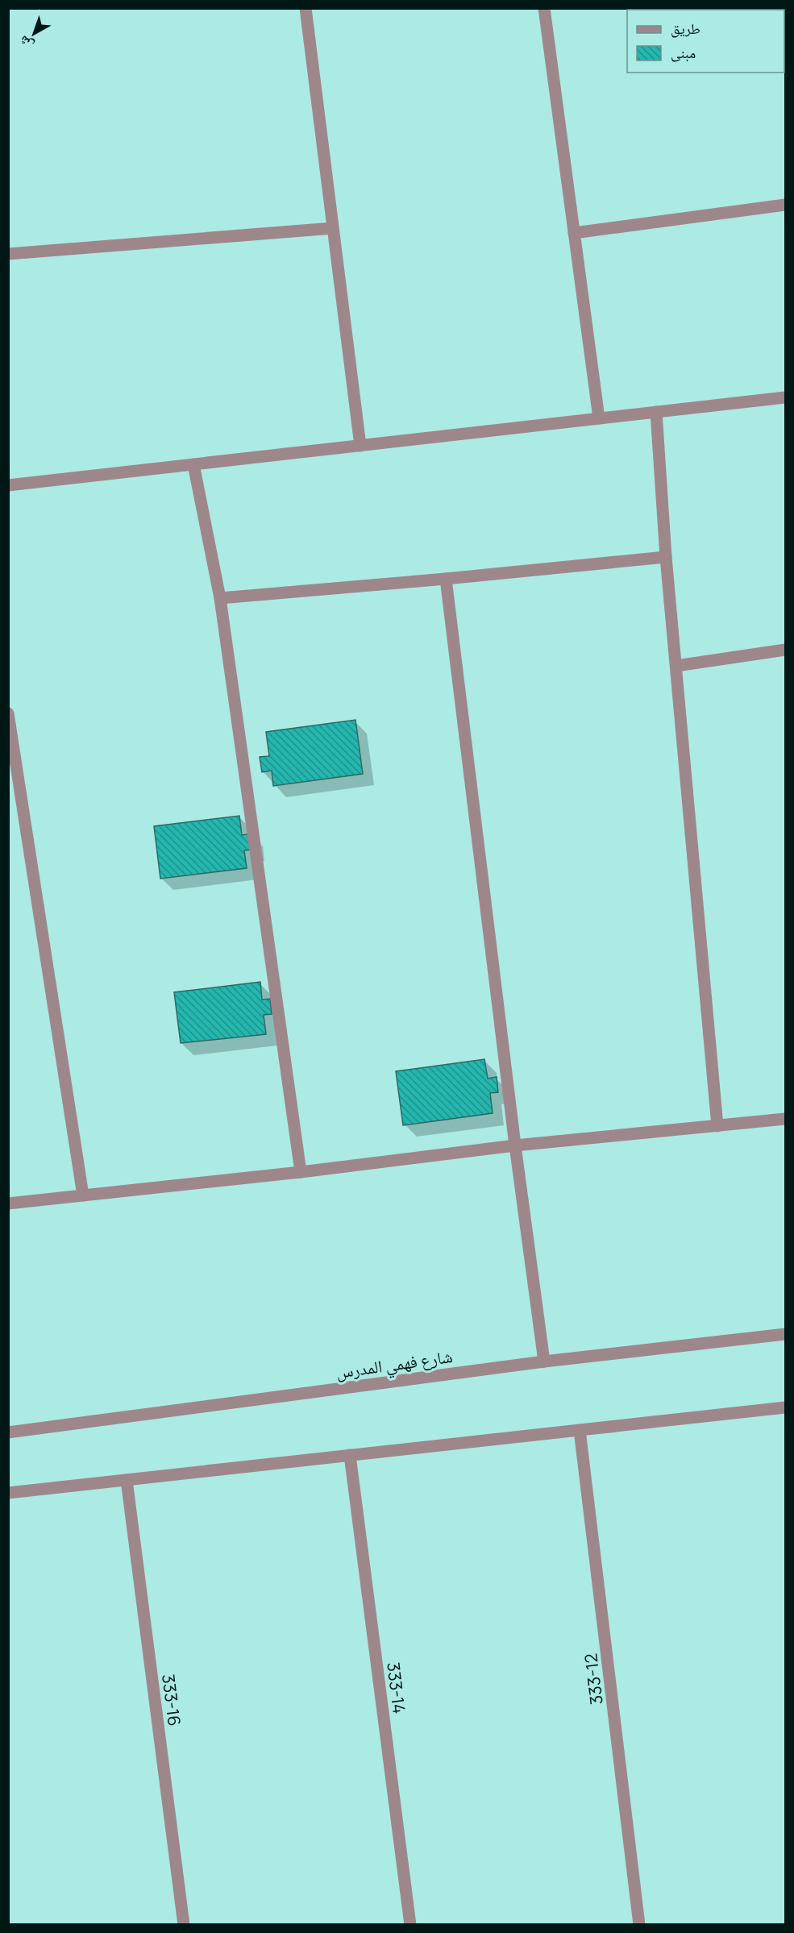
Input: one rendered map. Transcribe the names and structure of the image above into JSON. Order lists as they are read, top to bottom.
{
  "streets": {
    "street": [
      "شارع فهمي المدرس",
      "333-12",
      "333-14",
      "333-16"
    ]
  },
  "legend": ["طريق", "مبنى"],
  "north": "bottom left"
}
